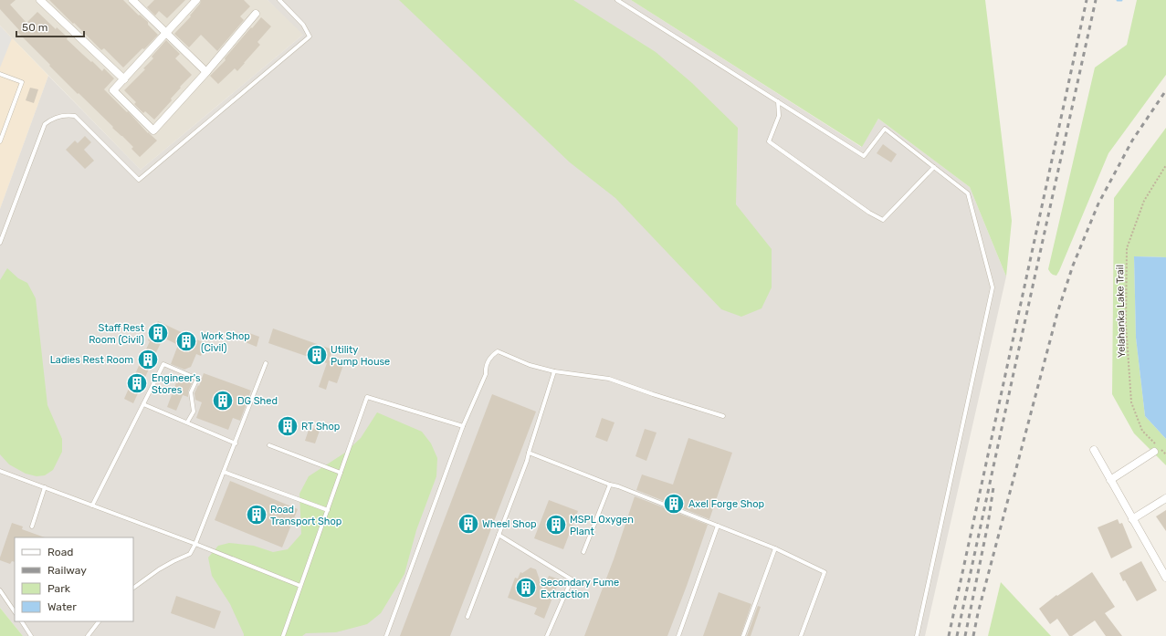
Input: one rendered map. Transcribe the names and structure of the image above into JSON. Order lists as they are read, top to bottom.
{
  "streets": {
    "path": ["Yelahanka Lake Trail"]
  },
  "places": {
    "building": [
      "Staff Rest Room (Civil)",
      "Work Shop (Civil)",
      "Utility Pump House",
      "Ladies Rest Room",
      "Engineer's Stores",
      "DG Shed",
      "RT Shop",
      "Axel Forge Shop",
      "Road Transport Shop",
      "Wheel Shop",
      "MSPL Oxygen Plant",
      "Secondary Fume Extraction"
    ]
  },
  "legend": [
    "Road",
    "Railway",
    "Park",
    "Water"
  ],
  "scale_bar": "50 m"
}
